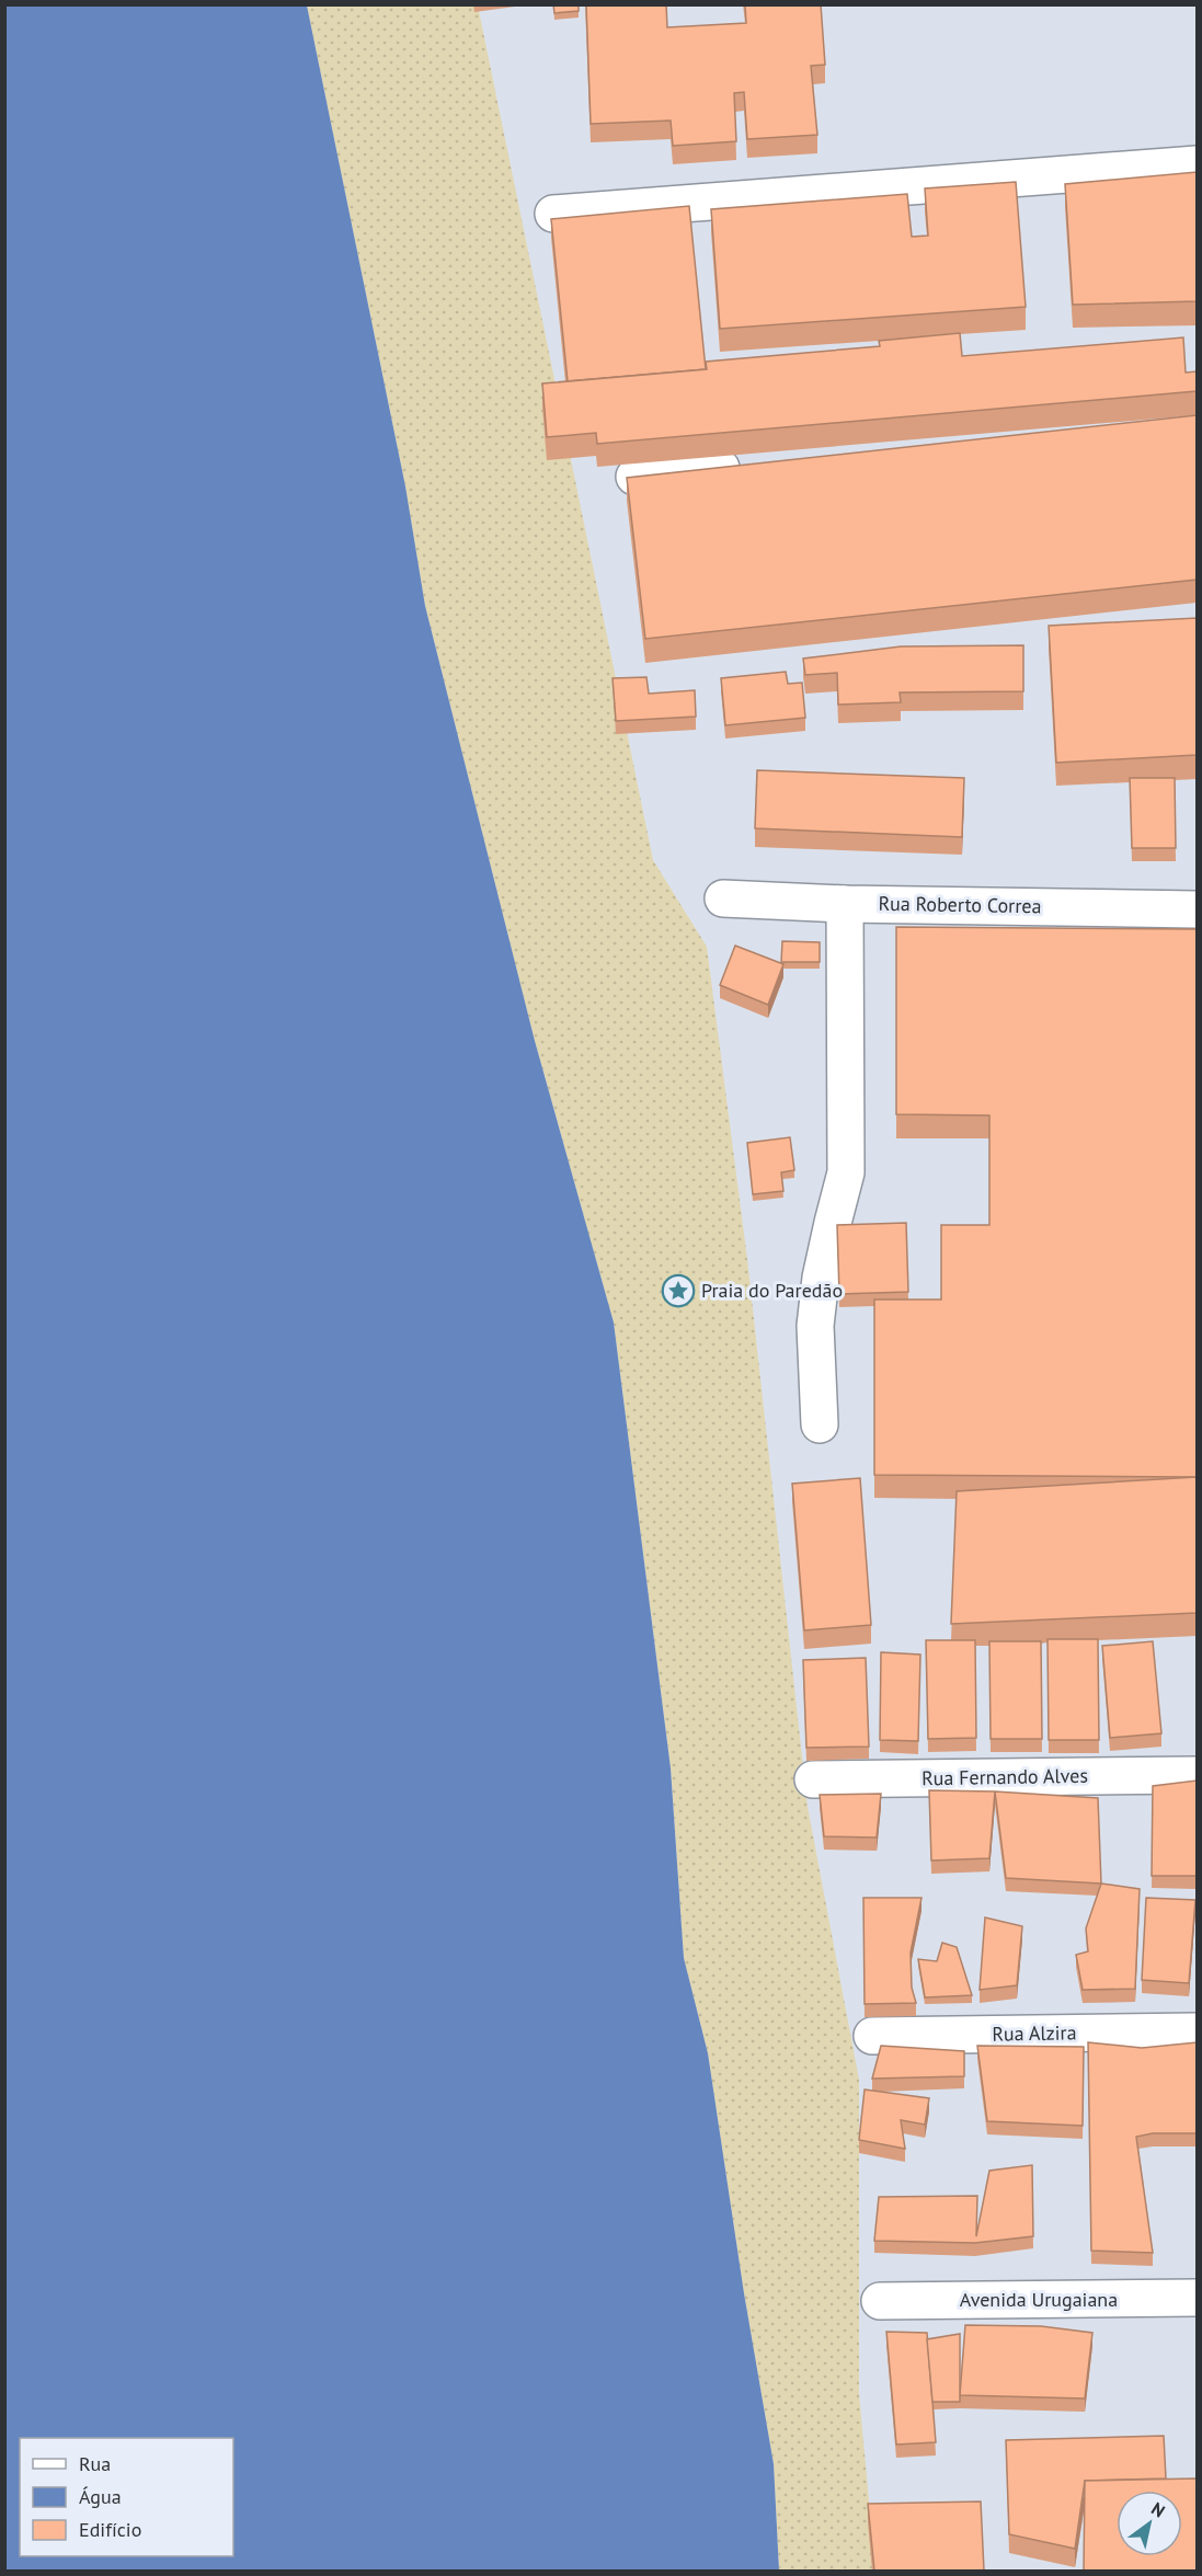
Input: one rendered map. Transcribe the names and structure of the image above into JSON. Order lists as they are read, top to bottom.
{
  "streets": {
    "street": [
      "Rua Roberto Correa",
      "Rua Fernando Alves",
      "Rua Alzira",
      "Avenida Urugaiana"
    ]
  },
  "places": {
    "place": ["Praia do Paredão"]
  },
  "legend": ["Rua", "Água", "Edifício"],
  "north": "top right"
}
